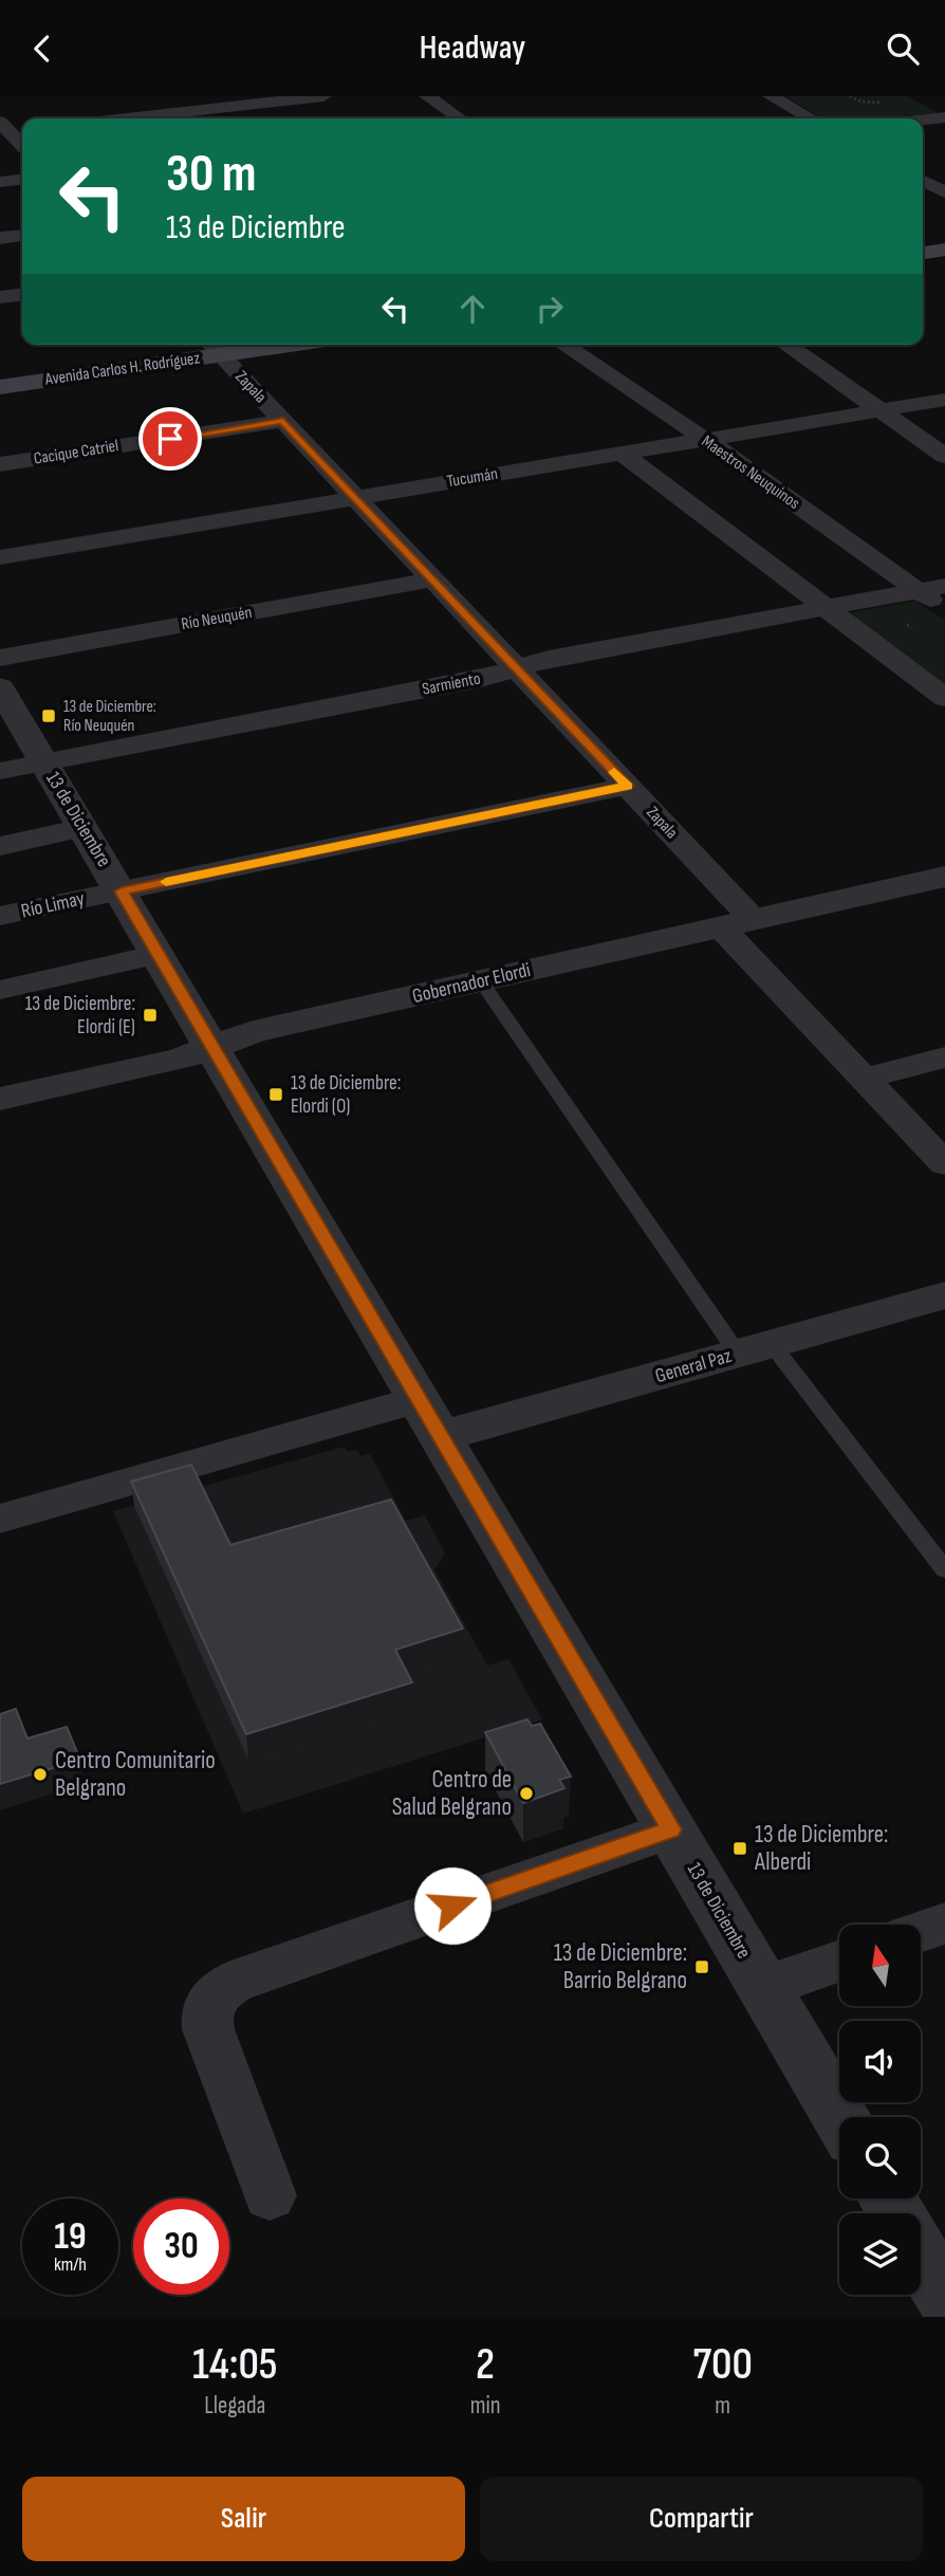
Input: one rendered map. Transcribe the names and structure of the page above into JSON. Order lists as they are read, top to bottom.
{
  "streets": {
    "main road": ["Avenida Carlos H. Rodríguez"],
    "street": [
      "Zapala",
      "Cacique Catriel",
      "Maestros Neuquinos",
      "Tucumán",
      "Río Neuquén",
      "Sarmiento",
      "13 de Diciembre",
      "Río Limay",
      "Gobernador Elordi",
      "General Paz"
    ]
  },
  "crossings": [
    ["Avenida Carlos H. Rodríguez", "Zapala"],
    ["Zapala", "Cacique Catriel"],
    ["Zapala", "Tucumán"],
    ["Zapala", "Río Neuquén"],
    ["Zapala", "Sarmiento"],
    ["Zapala", "Río Limay"],
    ["Zapala", "Gobernador Elordi"],
    ["Maestros Neuquinos", "Tucumán"],
    ["Maestros Neuquinos", "Sarmiento"],
    ["Sarmiento", "13 de Diciembre"],
    ["13 de Diciembre", "Río Limay"],
    ["13 de Diciembre", "Gobernador Elordi"],
    ["13 de Diciembre", "General Paz"]
  ],
  "places": {
    "transit": [
      "13 de Diciembre: Río Neuquén",
      "13 de Diciembre: Elordi (E)",
      "13 de Diciembre: Elordi (O)",
      "13 de Diciembre: Alberdi",
      "13 de Diciembre: Barrio Belgrano"
    ],
    "other": ["Centro Comunitario Belgrano", "Centro de Salud Belgrano"]
  },
  "north": "top",
  "page": {
    "header": "Headway",
    "turn": ["30 m", "13 de Diciembre"],
    "speed": "19 km/h",
    "limit": "30",
    "eta": [
      "14:05",
      "Llegada",
      "2",
      "min",
      "700",
      "m"
    ],
    "buttons": ["Salir", "Compartir"]
  }
}
